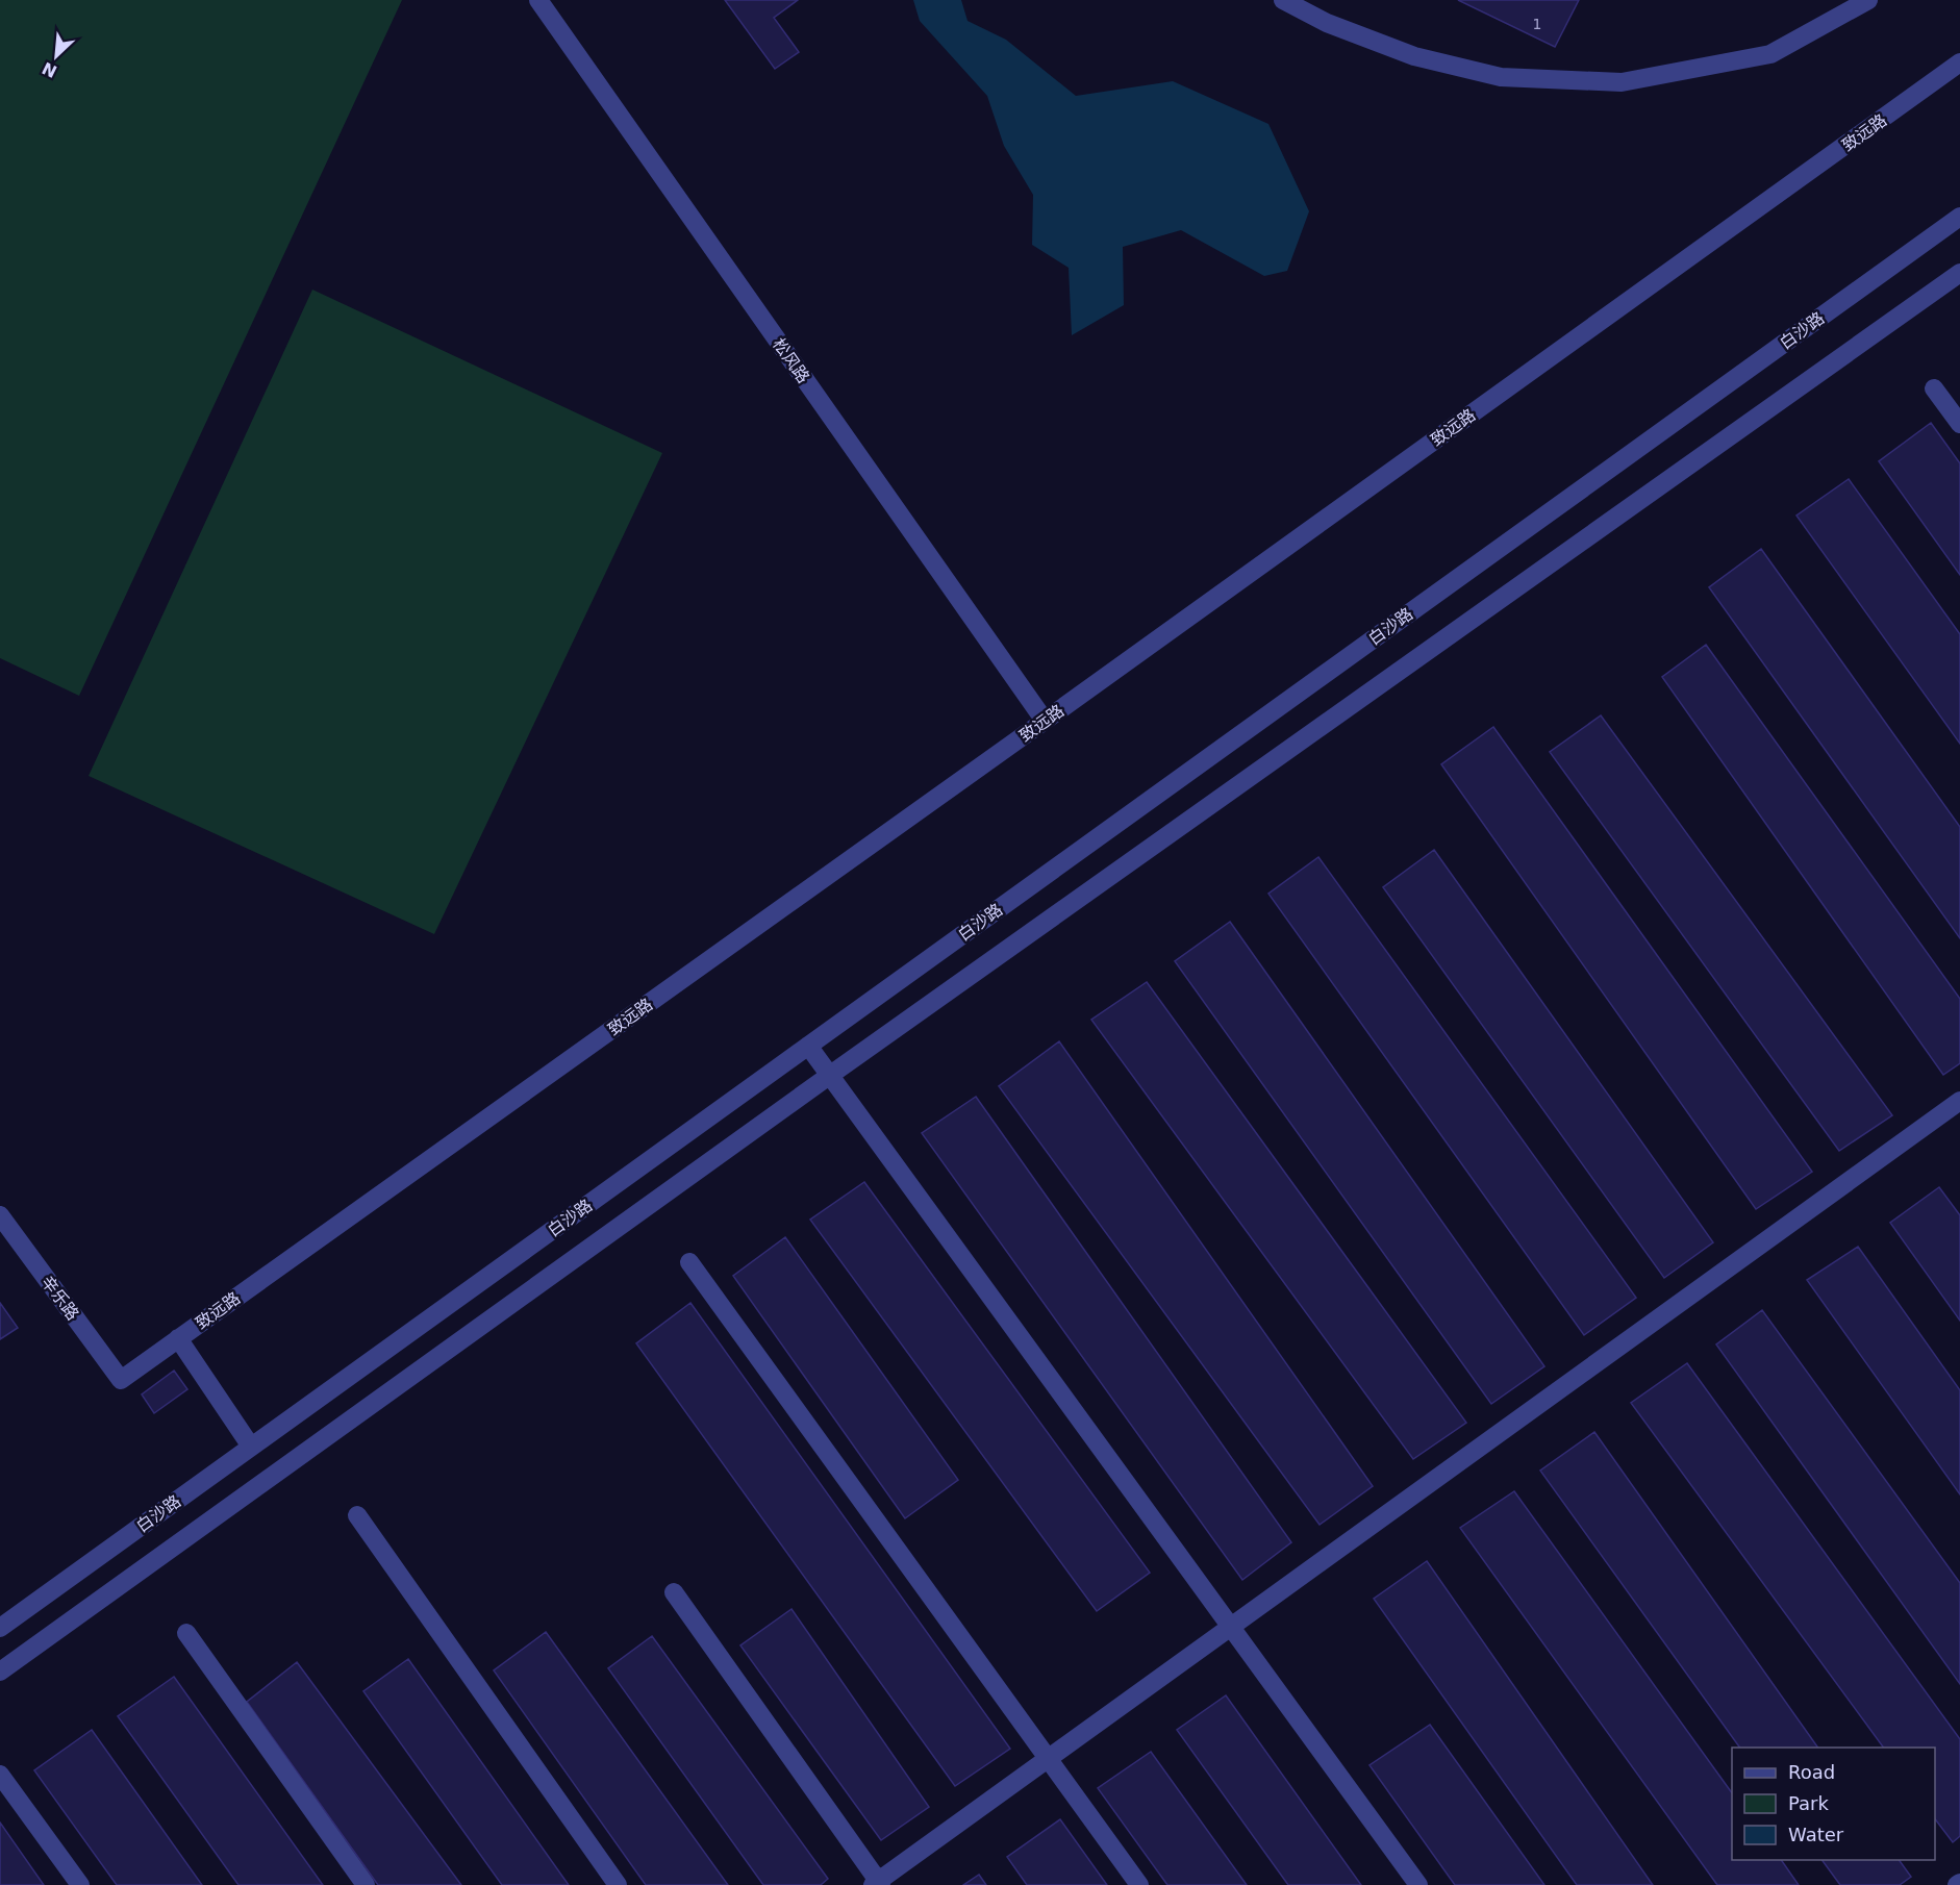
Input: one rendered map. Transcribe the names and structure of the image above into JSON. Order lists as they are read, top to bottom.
{
  "streets": {
    "street": [
      "致远路",
      "白沙路",
      "松风路",
      "辛乐路"
    ]
  },
  "crossings": [
    ["致远路", "松风路"],
    ["致远路", "辛乐路"]
  ],
  "house_numbers": ["1"],
  "legend": ["Road", "Park", "Water"],
  "north": "bottom left"
}
